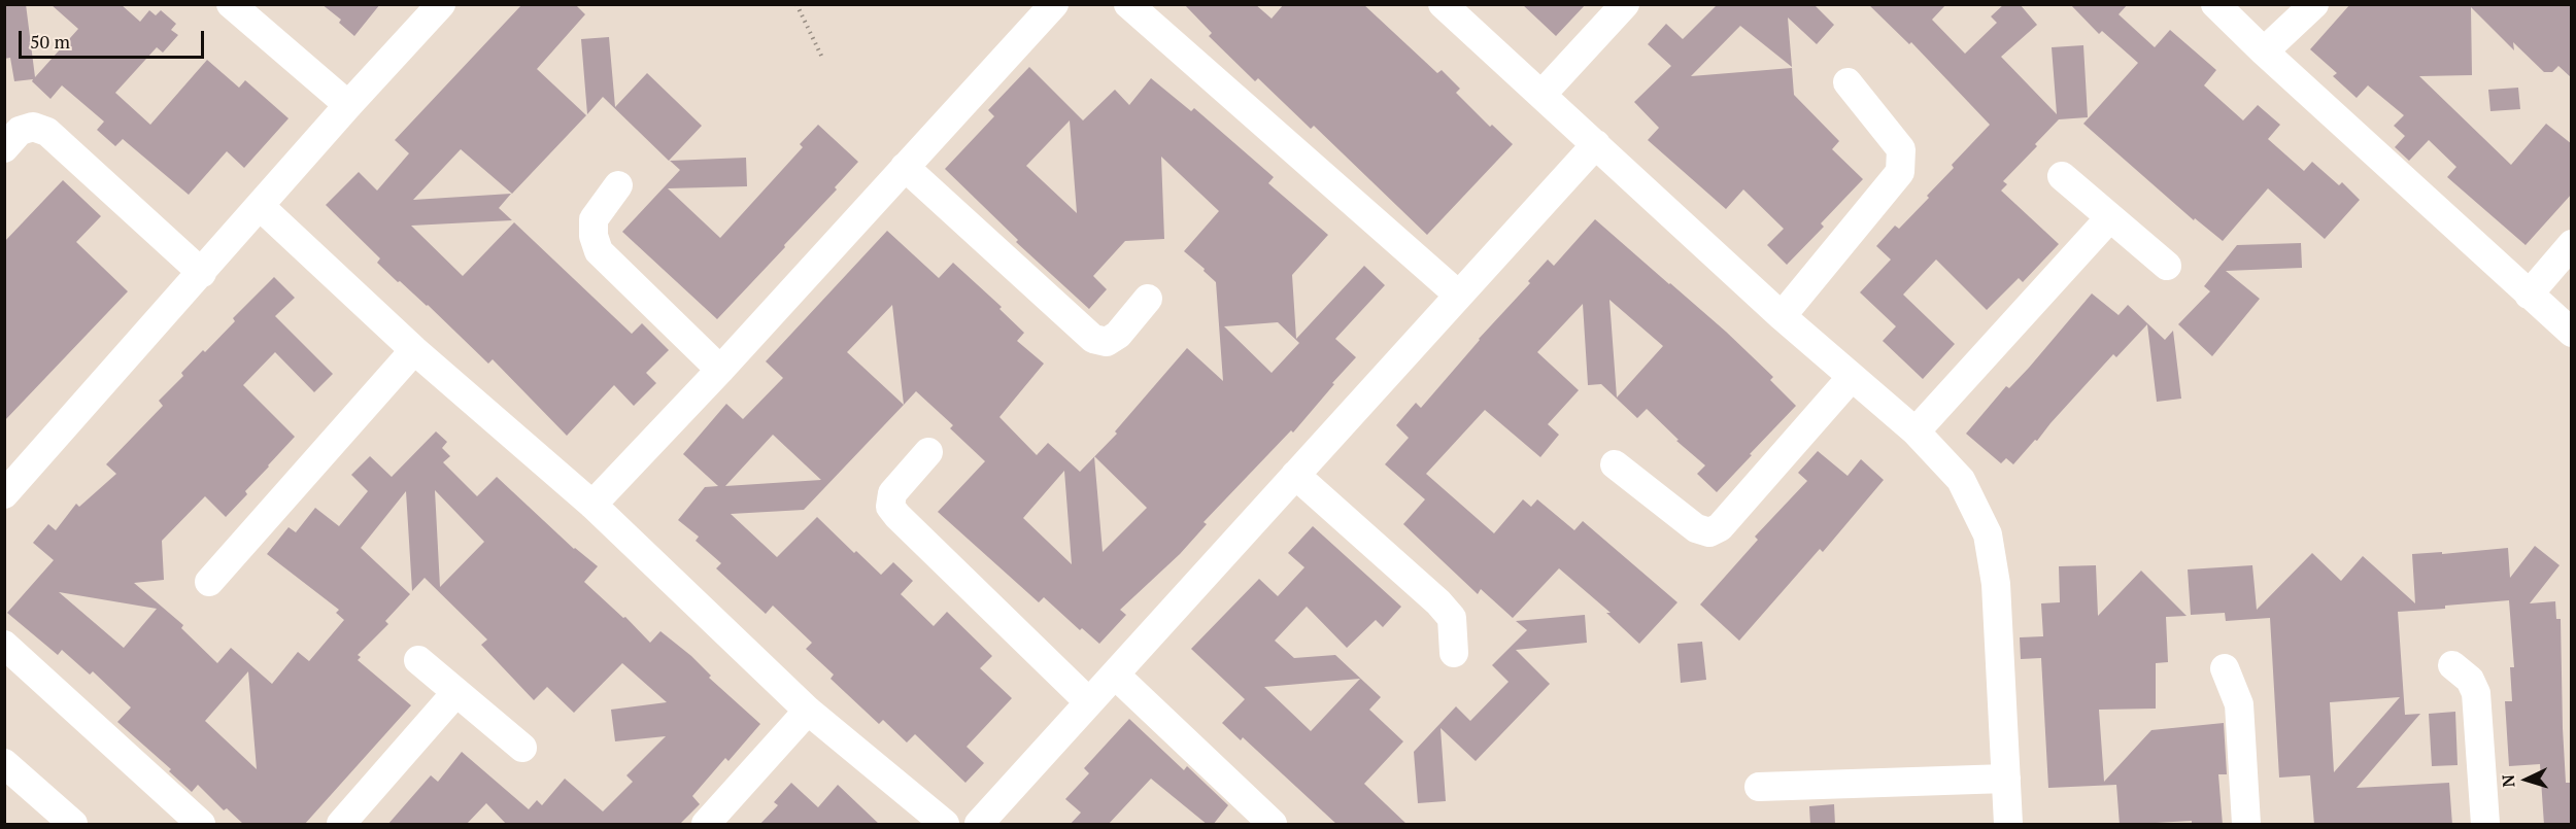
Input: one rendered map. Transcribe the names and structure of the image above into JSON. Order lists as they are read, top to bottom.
{
  "scale_bar": "50 m",
  "north": "left"
}
